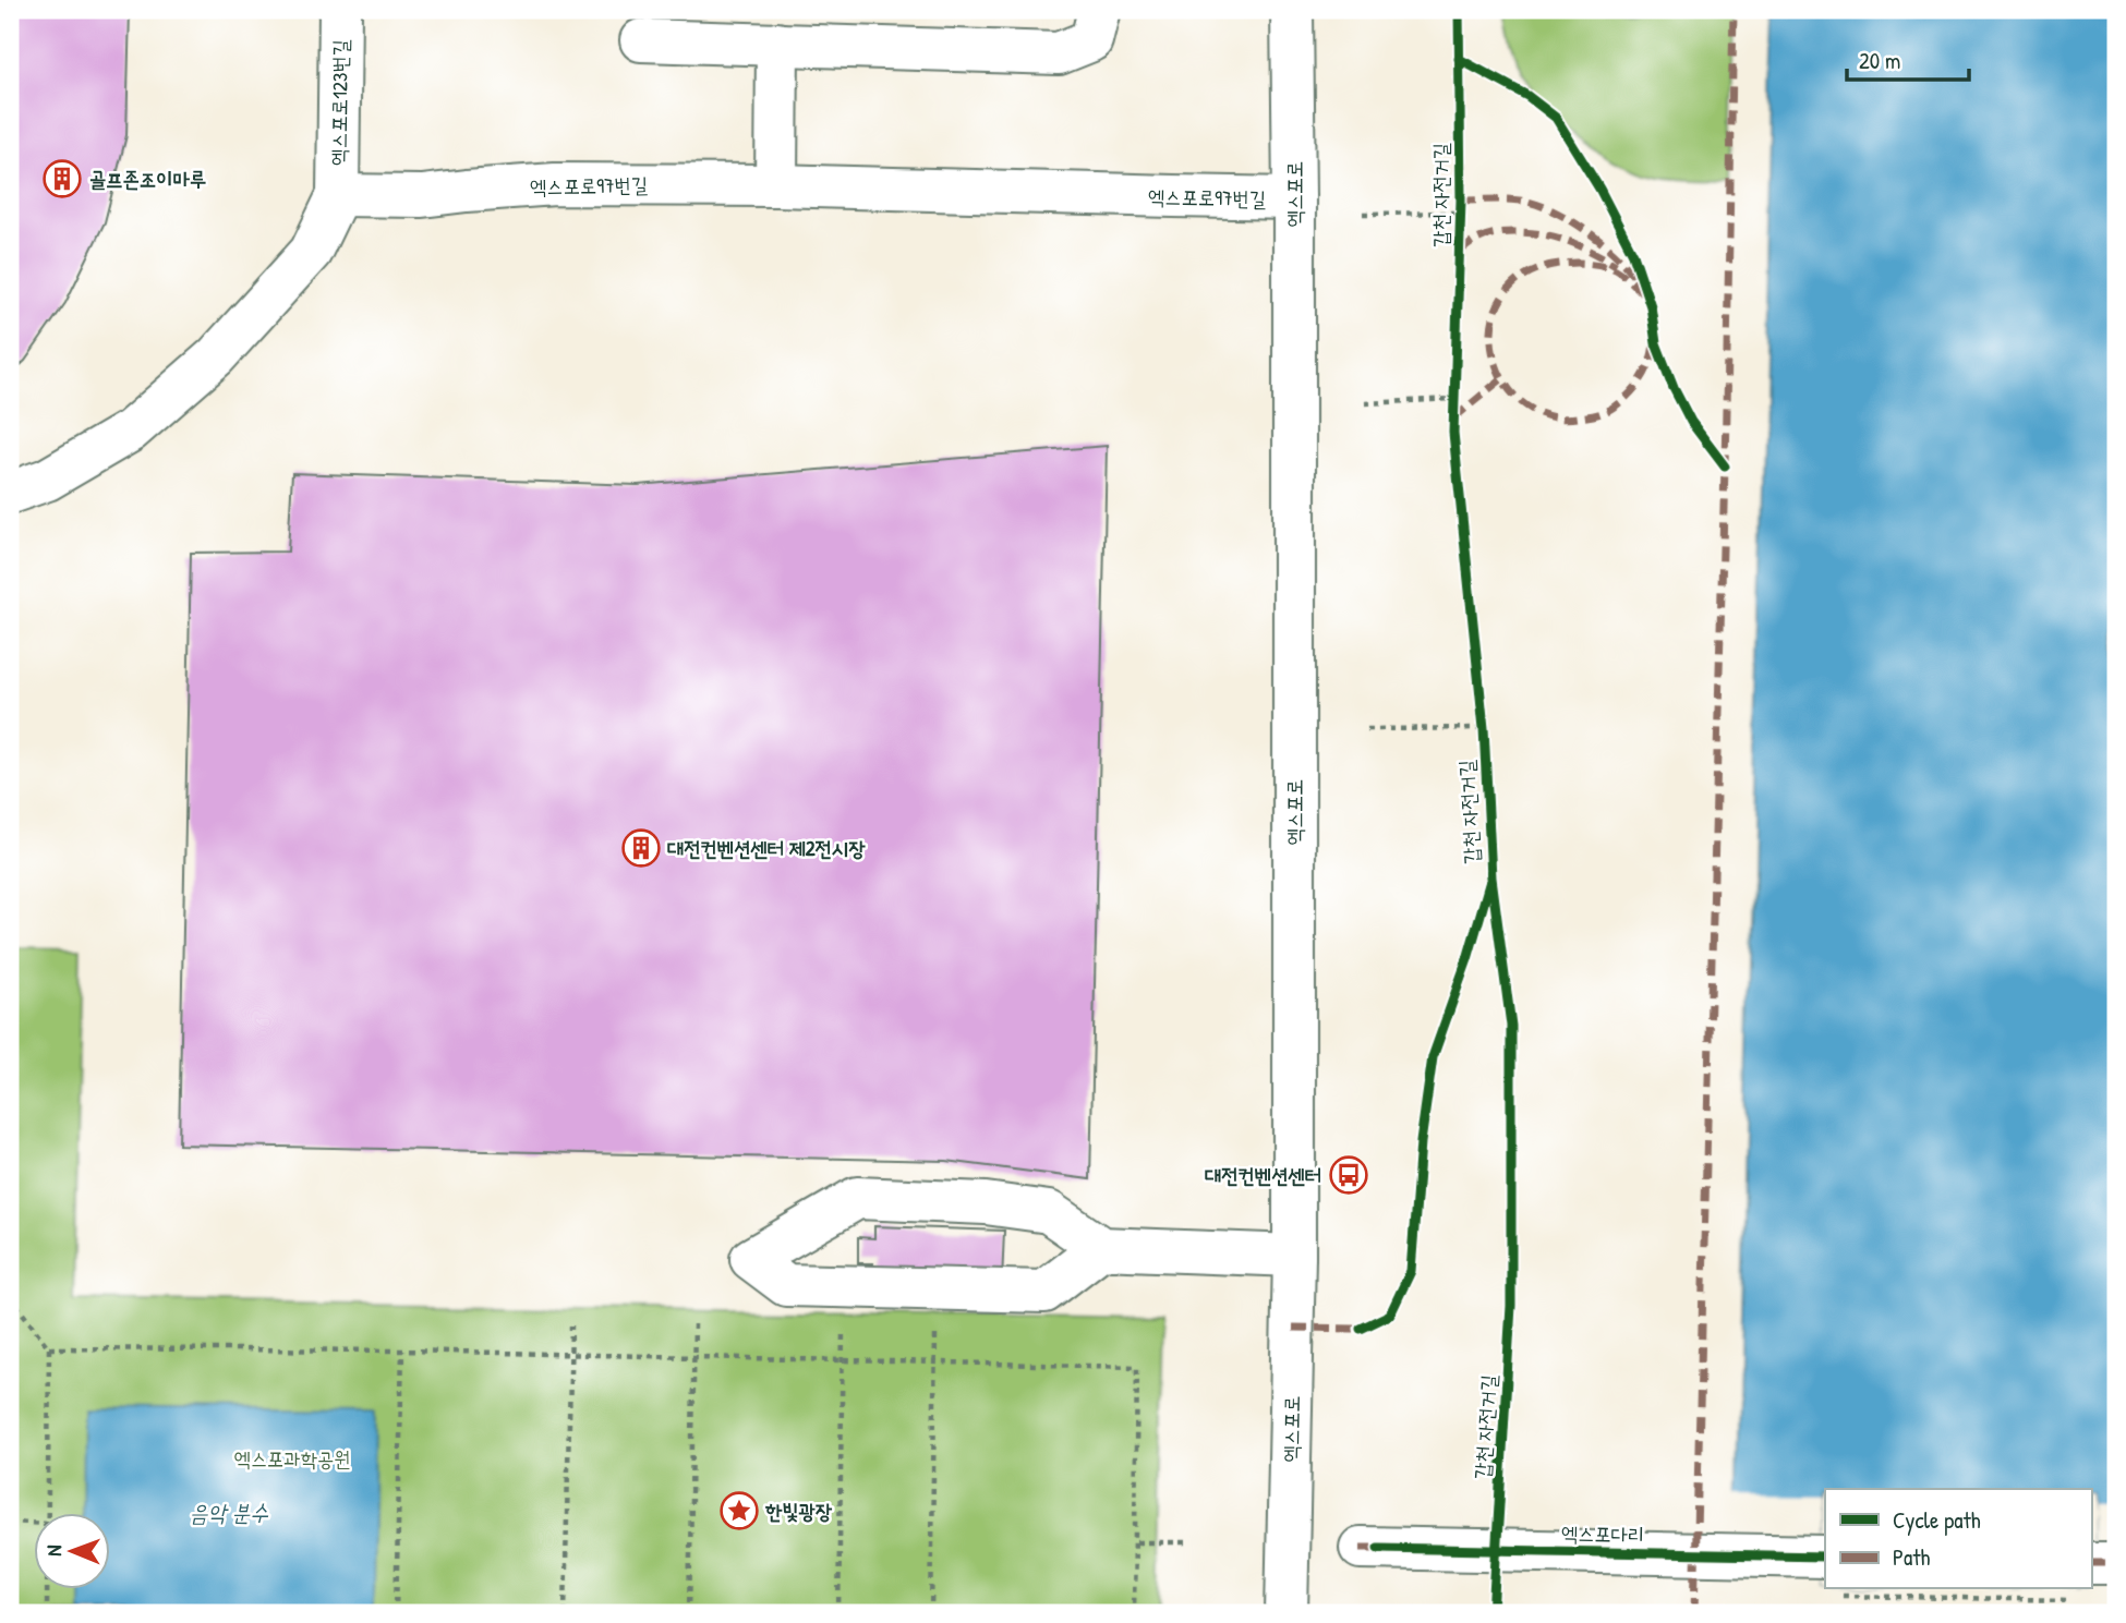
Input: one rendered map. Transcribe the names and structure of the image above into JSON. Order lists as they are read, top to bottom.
{
  "streets": {
    "street": [
      "엑스포로123번길",
      "엑스포로97번길",
      "엑스포로",
      "엑스포다리"
    ],
    "cycle path": ["갑천 자전거길"]
  },
  "crossings": [
    ["엑스포로123번길", "엑스포로97번길"],
    ["엑스포로97번길", "엑스포로"]
  ],
  "water": ["음악 분수"],
  "parks": ["엑스포과학공원"],
  "places": {
    "building": ["골프존조이마루", "대전컨벤션센터 제2전시장"],
    "bus stop": ["대전컨벤션센터"],
    "place": ["한빛광장"]
  },
  "legend": ["Cycle path", "Path"],
  "scale_bar": "20 m",
  "north": "left"
}
